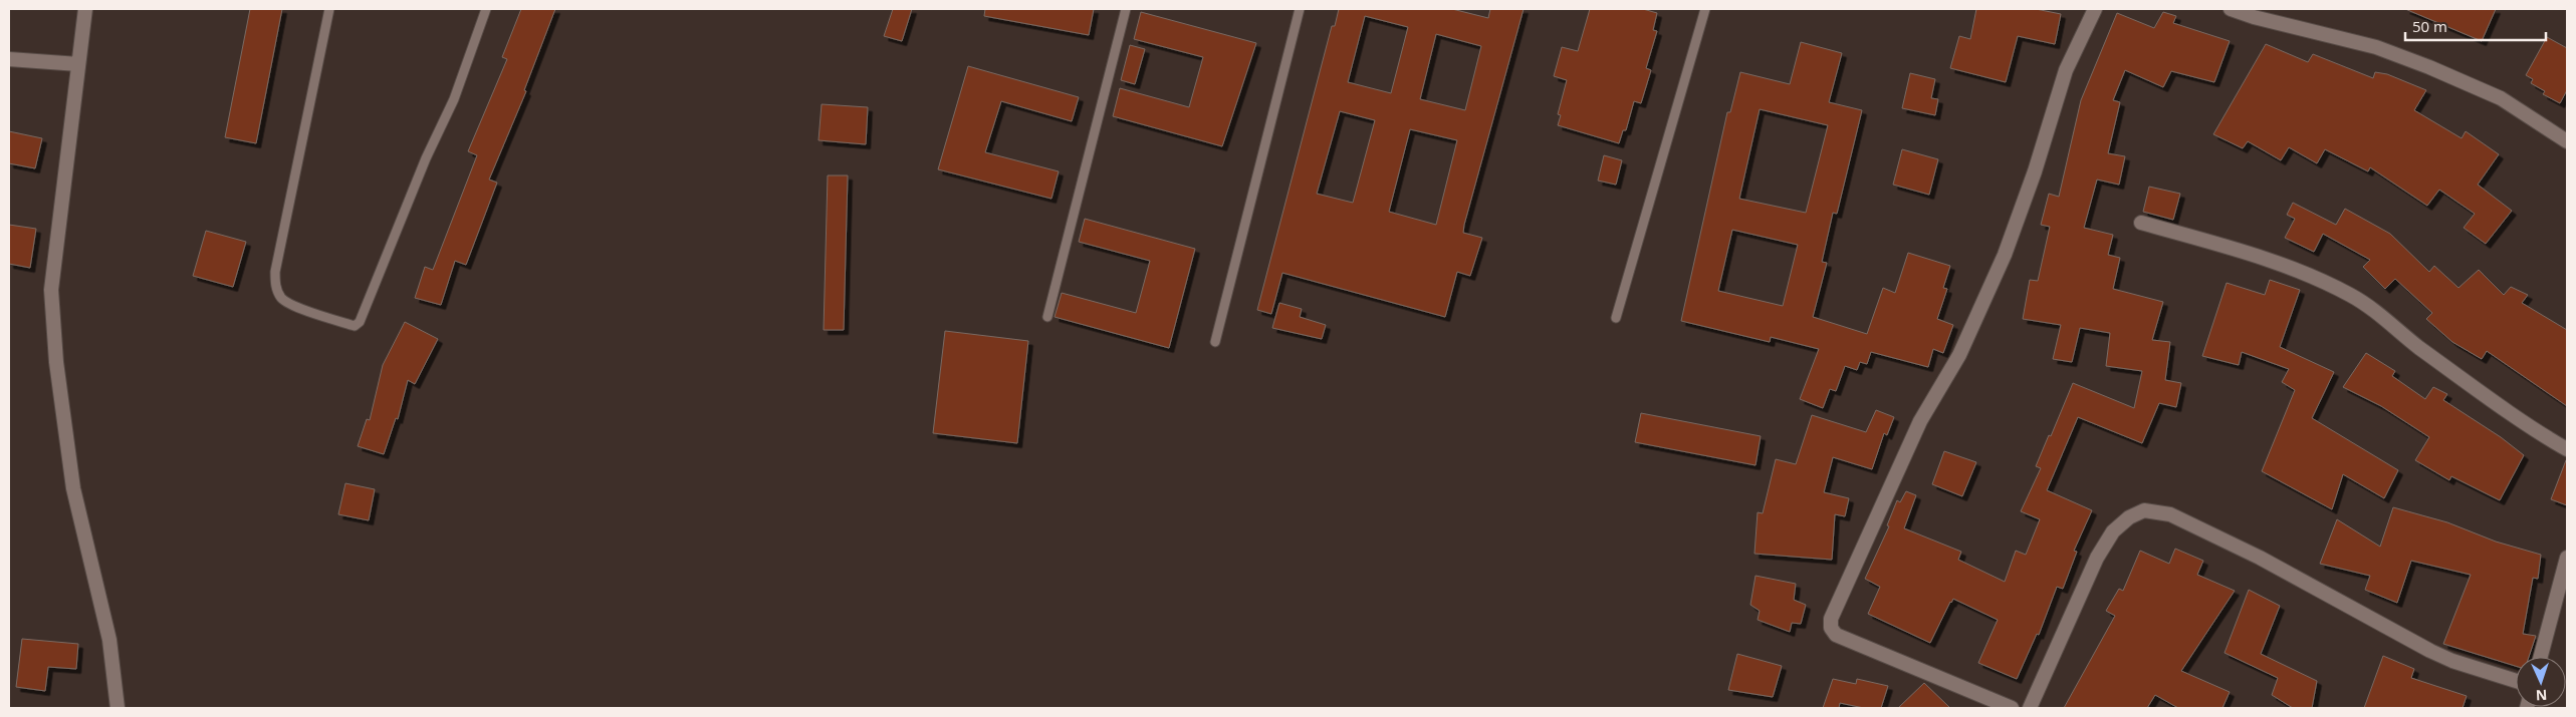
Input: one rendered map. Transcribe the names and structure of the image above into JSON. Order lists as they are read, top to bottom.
{
  "scale_bar": "50 m",
  "north": "bottom"
}
